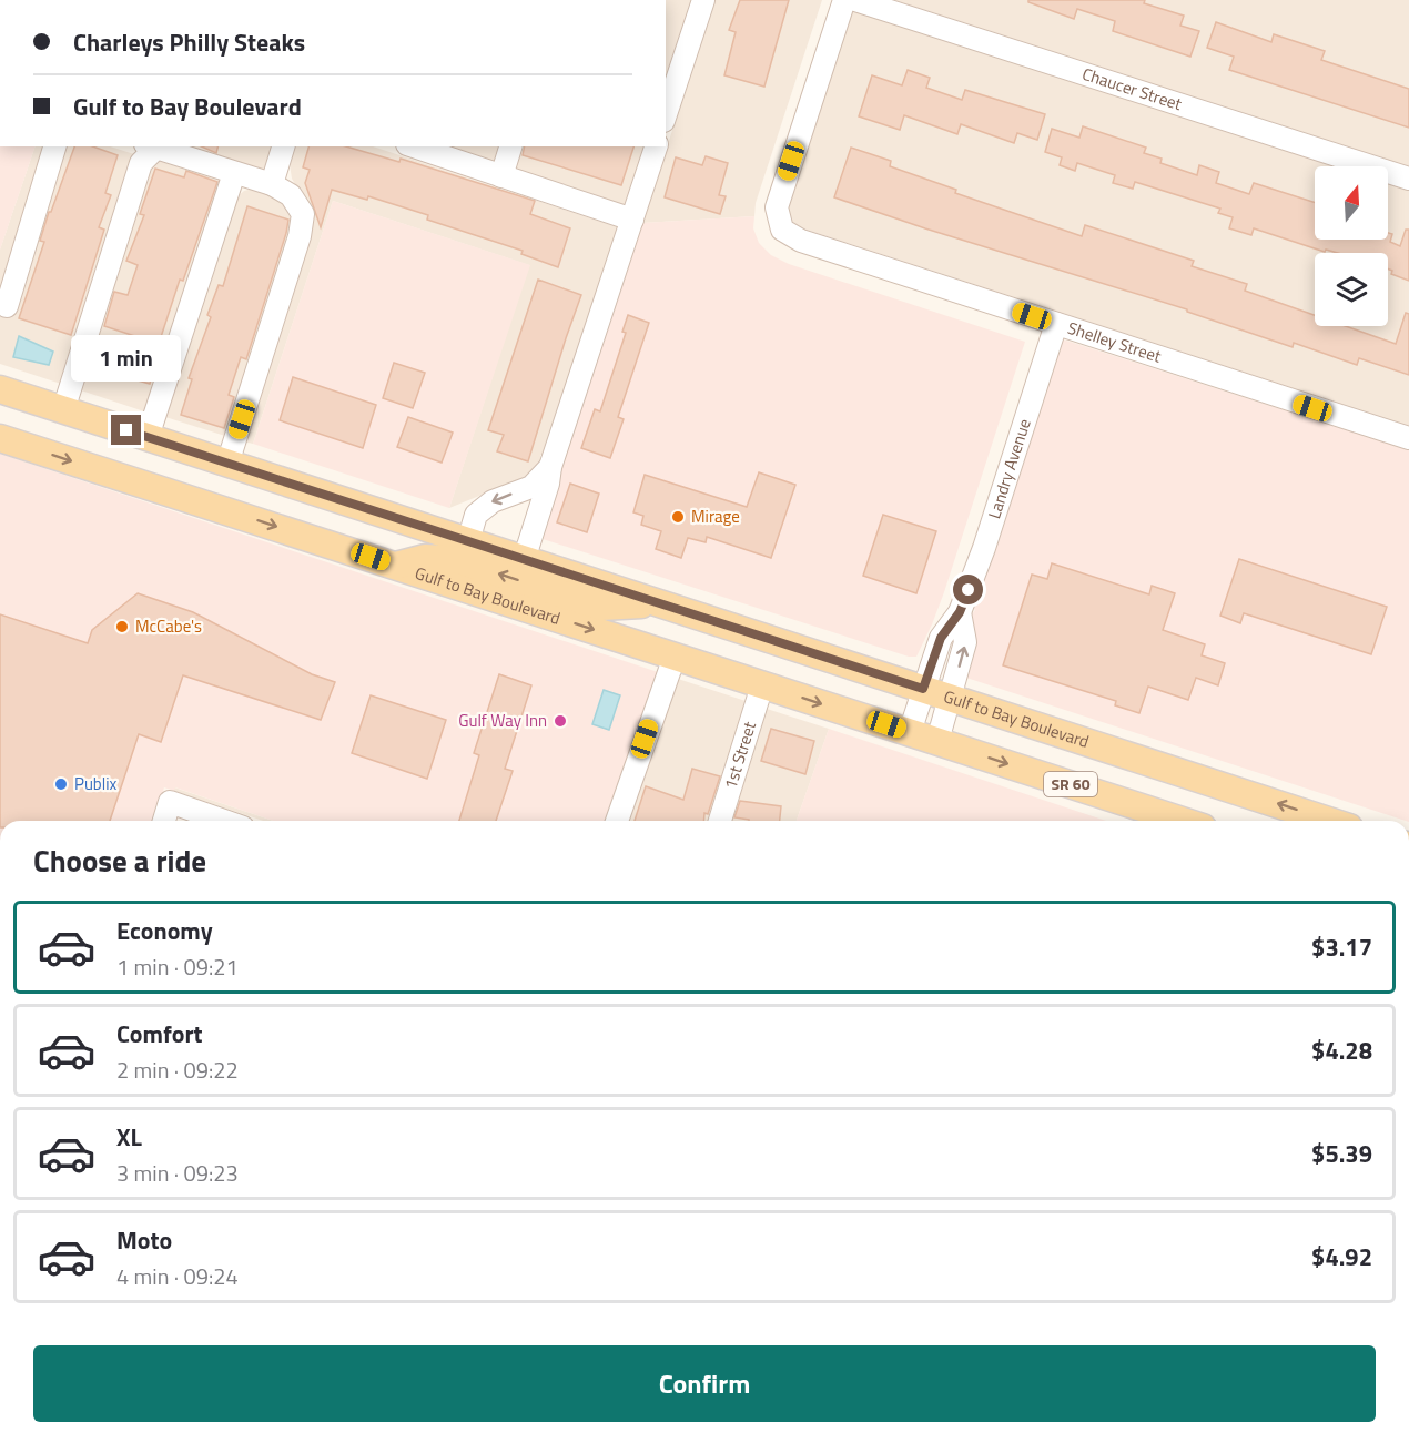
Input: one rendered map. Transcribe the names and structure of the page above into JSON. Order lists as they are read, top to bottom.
{
  "streets": {
    "main road": ["Gulf to Bay Boulevard", "SR 60"],
    "street": [
      "Chaucer Street",
      "Shelley Street",
      "Landry Avenue",
      "1st Street"
    ]
  },
  "crossings": [
    ["Shelley Street", "Landry Avenue"],
    ["Landry Avenue", "Gulf to Bay Boulevard"],
    ["Gulf to Bay Boulevard", "1st Street"]
  ],
  "places": [
    "Mirage",
    "McCabe's",
    "Gulf Way Inn",
    "Publix"
  ],
  "north": "top",
  "page": {
    "banner": ["Charleys Philly Steaks", "Gulf to Bay Boulevard"],
    "bubble": "1 min",
    "heading": "Choose a ride",
    "list": [
      {
        "name": "Economy",
        "note": "1 min · 09:21",
        "value": "$3.17"
      },
      {
        "name": "Comfort",
        "note": "2 min · 09:22",
        "value": "$4.28"
      },
      {
        "name": "XL",
        "note": "3 min · 09:23",
        "value": "$5.39"
      },
      {
        "name": "Moto",
        "note": "4 min · 09:24",
        "value": "$4.92"
      }
    ],
    "buttons": "Confirm"
  }
}
